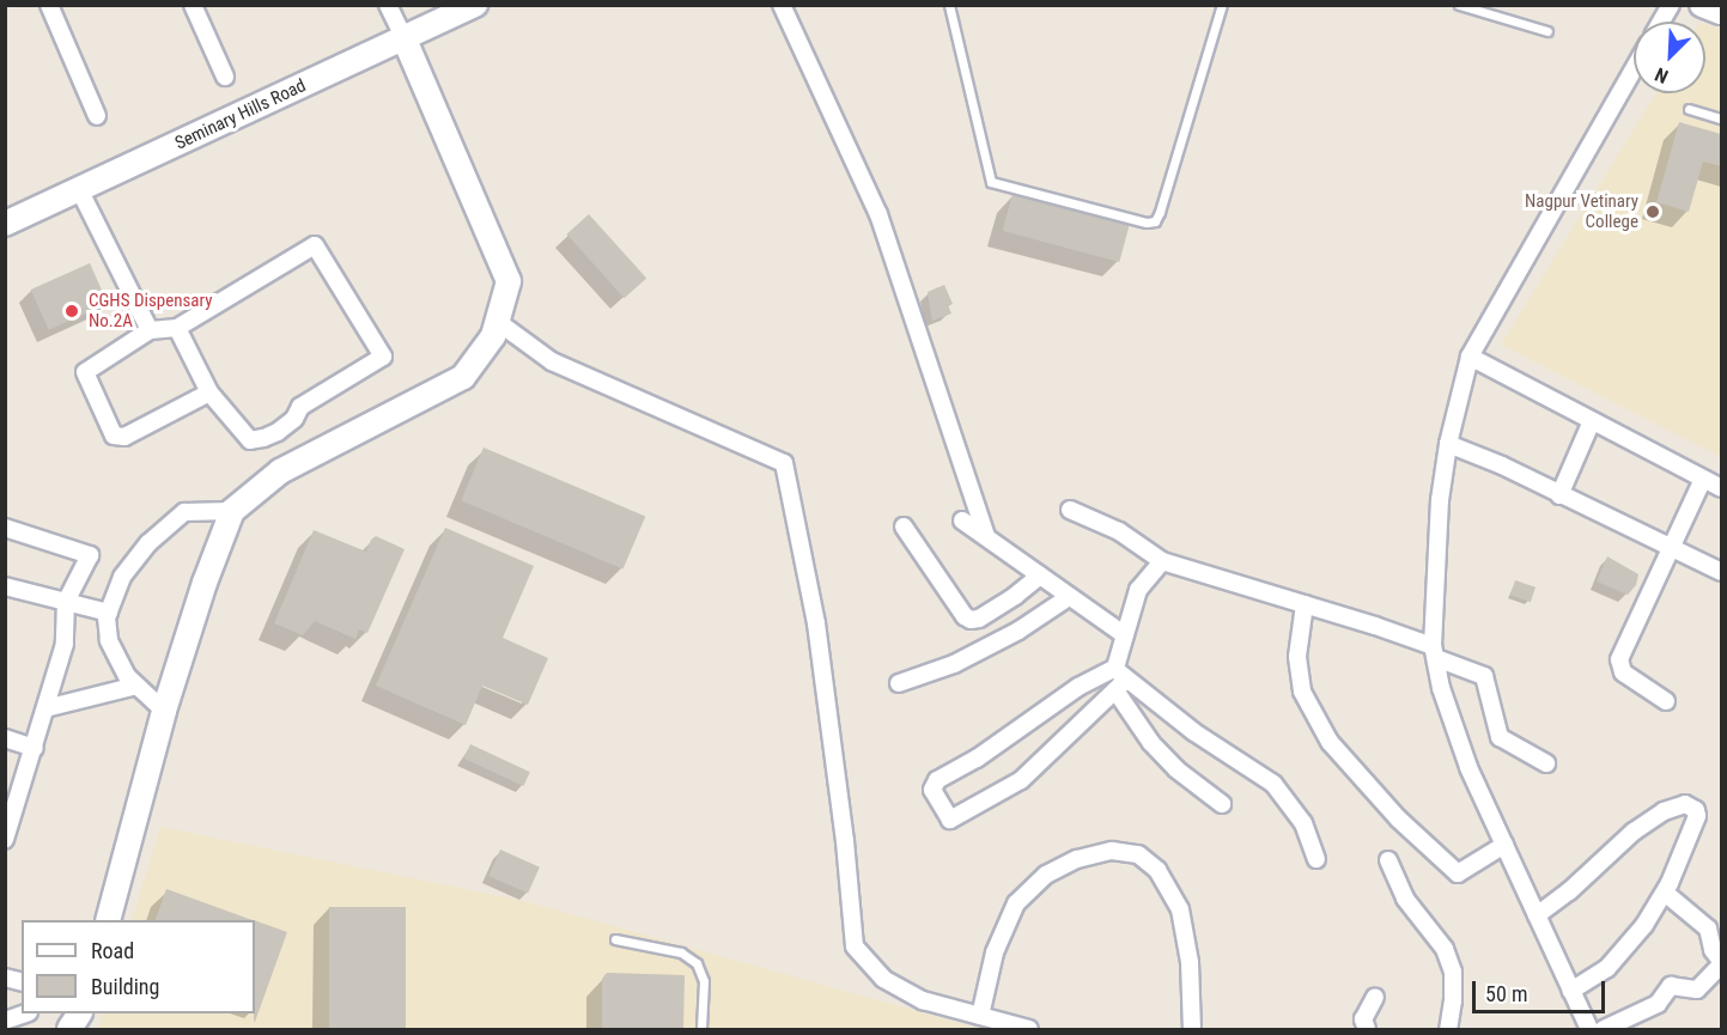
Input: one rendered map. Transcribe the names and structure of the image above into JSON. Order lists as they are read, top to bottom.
{
  "streets": {
    "street": ["Seminary Hills Road"]
  },
  "places": ["Nagpur Vetinary College", "CGHS Dispensary No.2A"],
  "legend": ["Road", "Building"],
  "scale_bar": "50 m",
  "north": "bottom left"
}
